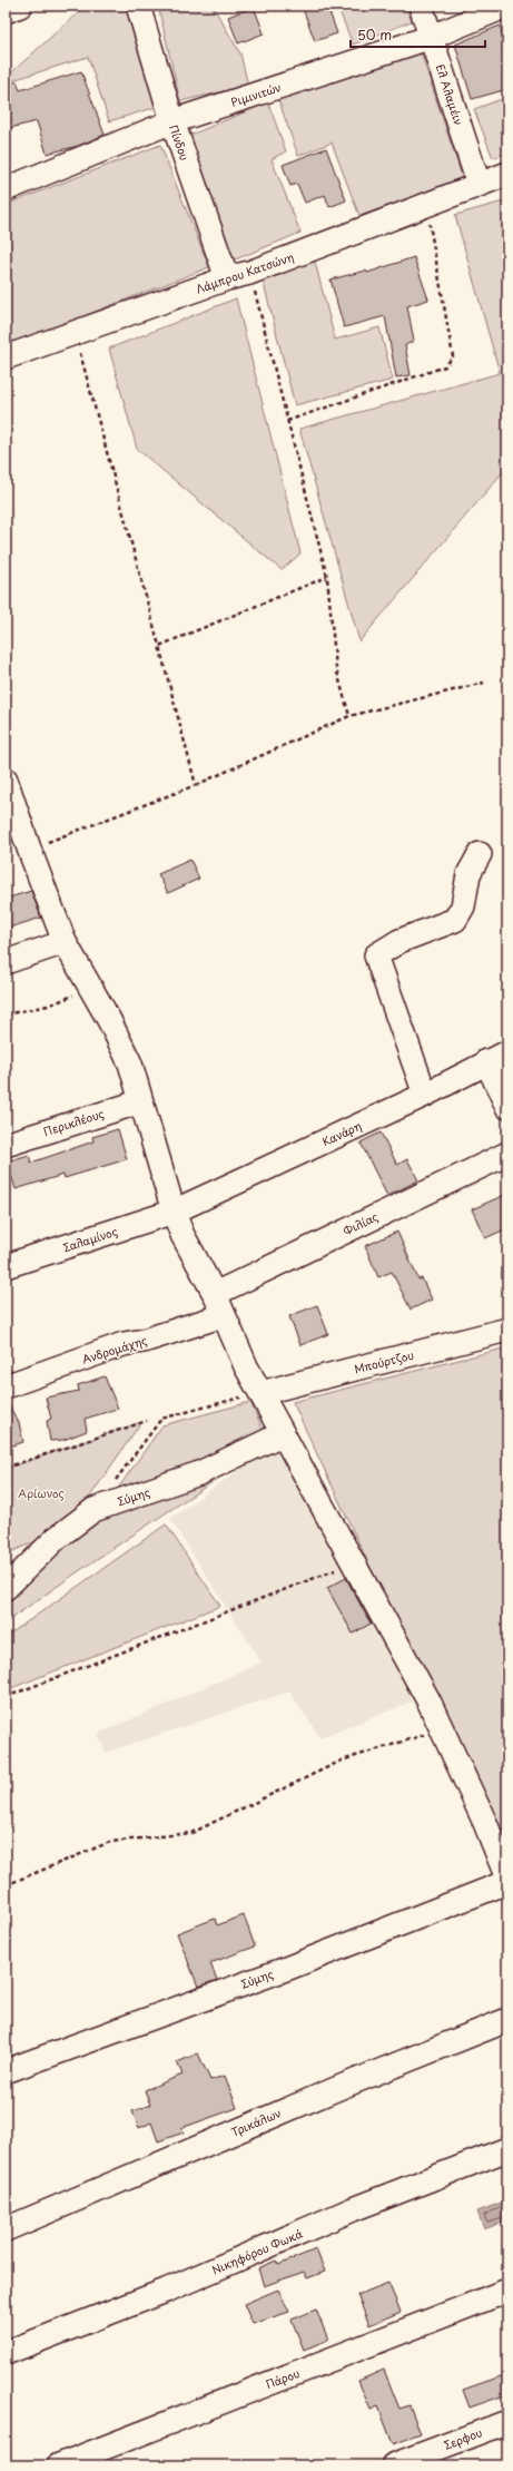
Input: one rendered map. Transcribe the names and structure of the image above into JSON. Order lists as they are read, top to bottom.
{
  "streets": {
    "street": [
      "Ριμινιτών",
      "Ελ Αλαμέιν",
      "Πίνδου",
      "Λάμπρου Κατσώνη",
      "Περικλέους",
      "Κανάρη",
      "Φιλίας",
      "Σαλαμίνος",
      "Ανδρομάχης",
      "Μπούρτζου",
      "Σύμης",
      "Τρικάλων",
      "Νικηφόρου Φωκά",
      "Πάρου",
      "Σερφου"
    ]
  },
  "crossings": [
    ["Ριμινιτών", "Ελ Αλαμέιν"],
    ["Ριμινιτών", "Πίνδου"],
    ["Ελ Αλαμέιν", "Λάμπρου Κατσώνη"],
    ["Πίνδου", "Λάμπρου Κατσώνη"],
    ["Κανάρη", "Σαλαμίνος"],
    ["Φιλίας", "Ανδρομάχης"]
  ],
  "parks": ["Αρίωνος"],
  "scale_bar": "50 m"
}
